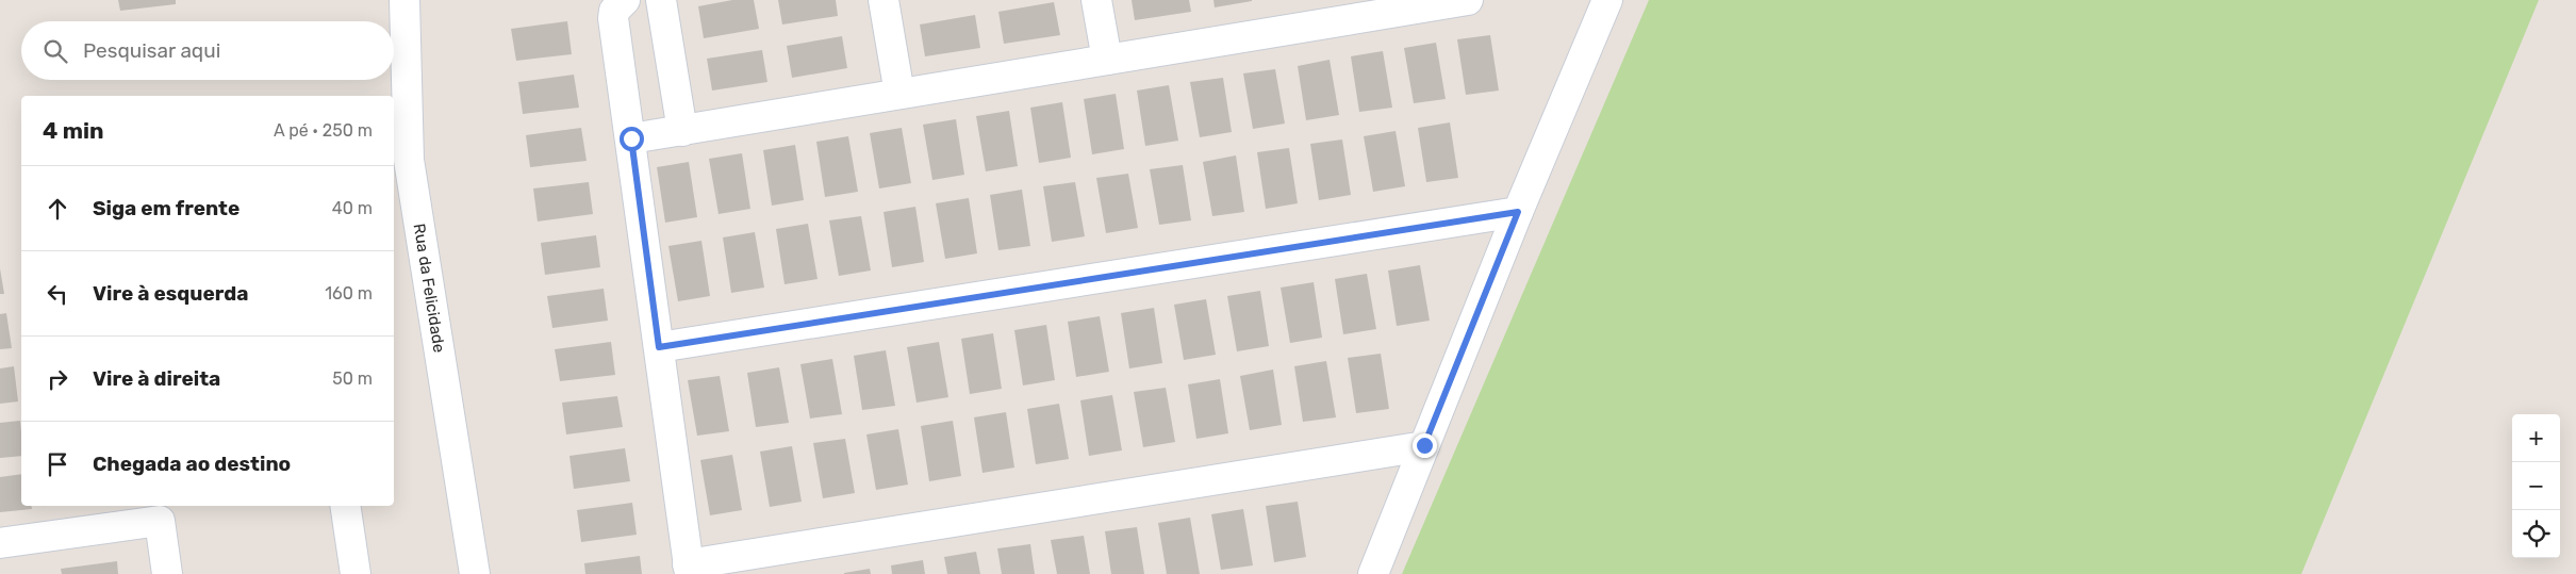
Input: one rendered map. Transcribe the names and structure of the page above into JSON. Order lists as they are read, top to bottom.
{
  "streets": {
    "street": ["Rua da Felicidade"]
  },
  "page": {
    "search": "Pesquisar aqui",
    "heading": ["4 min", "A pé · 250 m"],
    "list": [
      ["Siga em frente", "40 m"],
      ["Vire à esquerda", "160 m"],
      ["Vire à direita", "50 m"],
      "Chegada ao destino"
    ],
    "map_buttons": ["+", "−"]
  }
}
